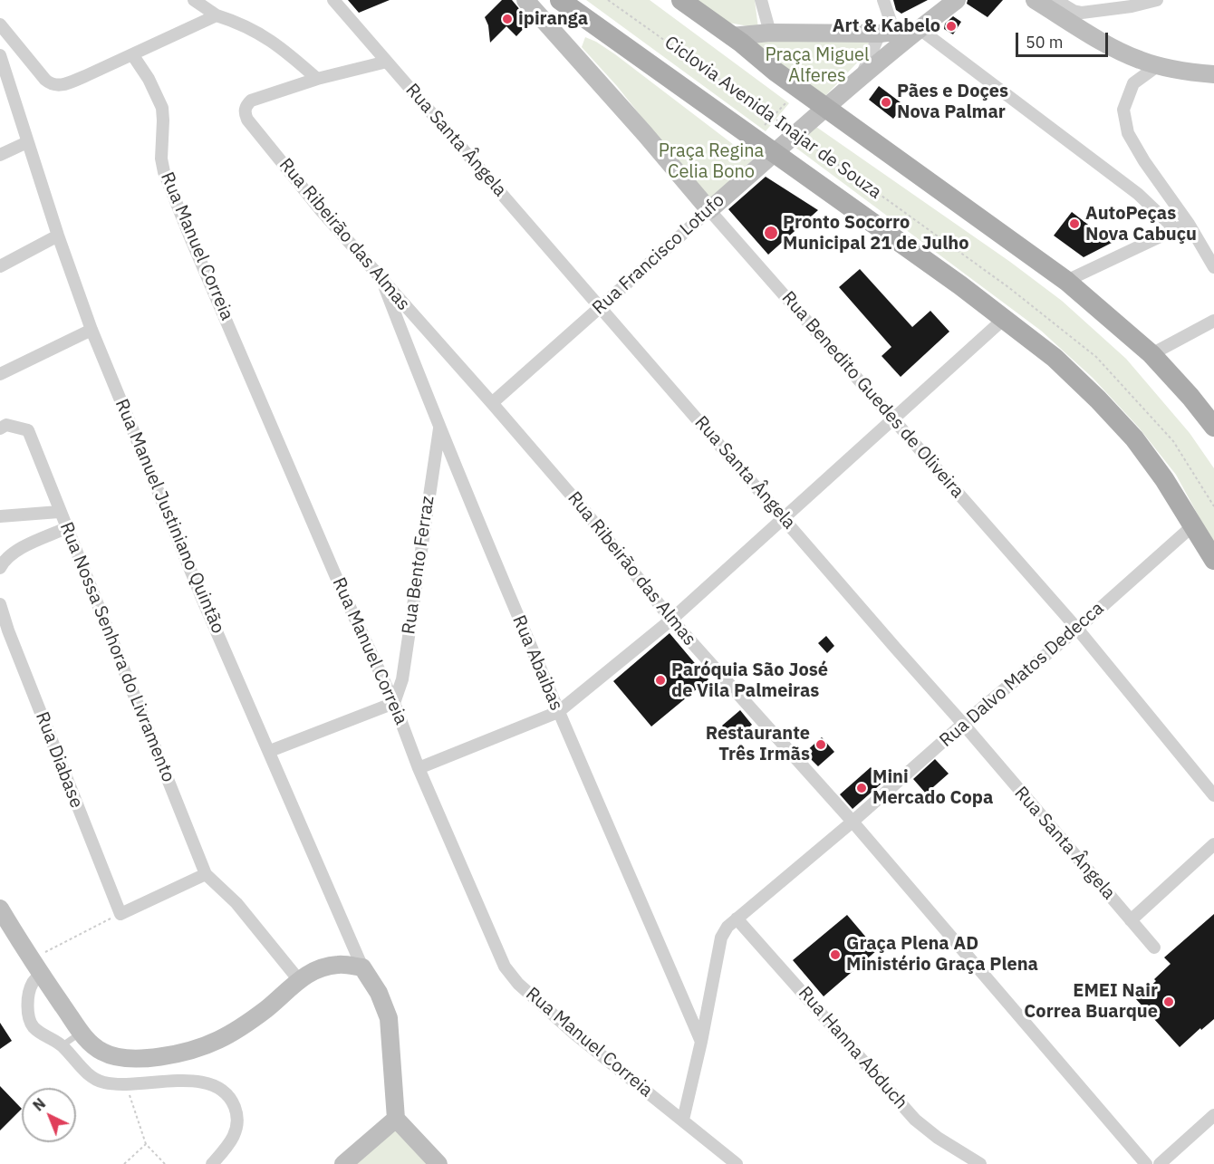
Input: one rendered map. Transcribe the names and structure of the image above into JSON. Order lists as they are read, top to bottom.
{
  "streets": {
    "street": [
      "Rua Santa Ângela",
      "Rua Ribeirão das Almas",
      "Rua Manuel Correia",
      "Rua Francisco Lotufo",
      "Rua Benedito Guedes de Oliveira",
      "Rua Manuel Justiniano Quintão",
      "Rua Bento Ferraz",
      "Rua Nossa Senhora do Livramento",
      "Rua Abaibas",
      "Rua Dalvo Matos Dedecca",
      "Rua Diabase",
      "Rua Hanna Abduch"
    ],
    "path": ["Ciclovia Avenida Inajar de Souza"]
  },
  "crossings": [
    ["Ciclovia Avenida Inajar de Souza", "Rua Francisco Lotufo"],
    ["Rua Santa Ângela", "Rua Ribeirão das Almas"],
    ["Rua Santa Ângela", "Rua Francisco Lotufo"],
    ["Rua Santa Ângela", "Rua Dalvo Matos Dedecca"],
    ["Rua Ribeirão das Almas", "Rua Francisco Lotufo"],
    ["Rua Ribeirão das Almas", "Rua Abaibas"],
    ["Rua Ribeirão das Almas", "Rua Dalvo Matos Dedecca"],
    ["Rua Manuel Correia", "Rua Bento Ferraz"],
    ["Rua Manuel Correia", "Rua Dalvo Matos Dedecca"],
    ["Rua Francisco Lotufo", "Rua Benedito Guedes de Oliveira"],
    ["Rua Benedito Guedes de Oliveira", "Rua Dalvo Matos Dedecca"],
    ["Rua Bento Ferraz", "Rua Abaibas"],
    ["Rua Abaibas", "Rua Dalvo Matos Dedecca"],
    ["Rua Dalvo Matos Dedecca", "Rua Hanna Abduch"]
  ],
  "parks": ["Praça Miguel Alferes", "Praça Regina Celia Bono"],
  "places": [
    "ipiranga",
    "Art & Kabelo",
    "Pães e Doçes Nova Palmar",
    "AutoPeças Nova Cabuçu",
    "Pronto Socorro Municipal 21 de Julho",
    "Paróquia São José de Vila Palmeiras",
    "Restaurante Três Irmãs",
    "Mini Mercado Copa",
    "Graça Plena AD Ministério Graça Plena",
    "EMEI Nair Correa Buarque"
  ],
  "scale_bar": "50 m",
  "north": "top left"
}
